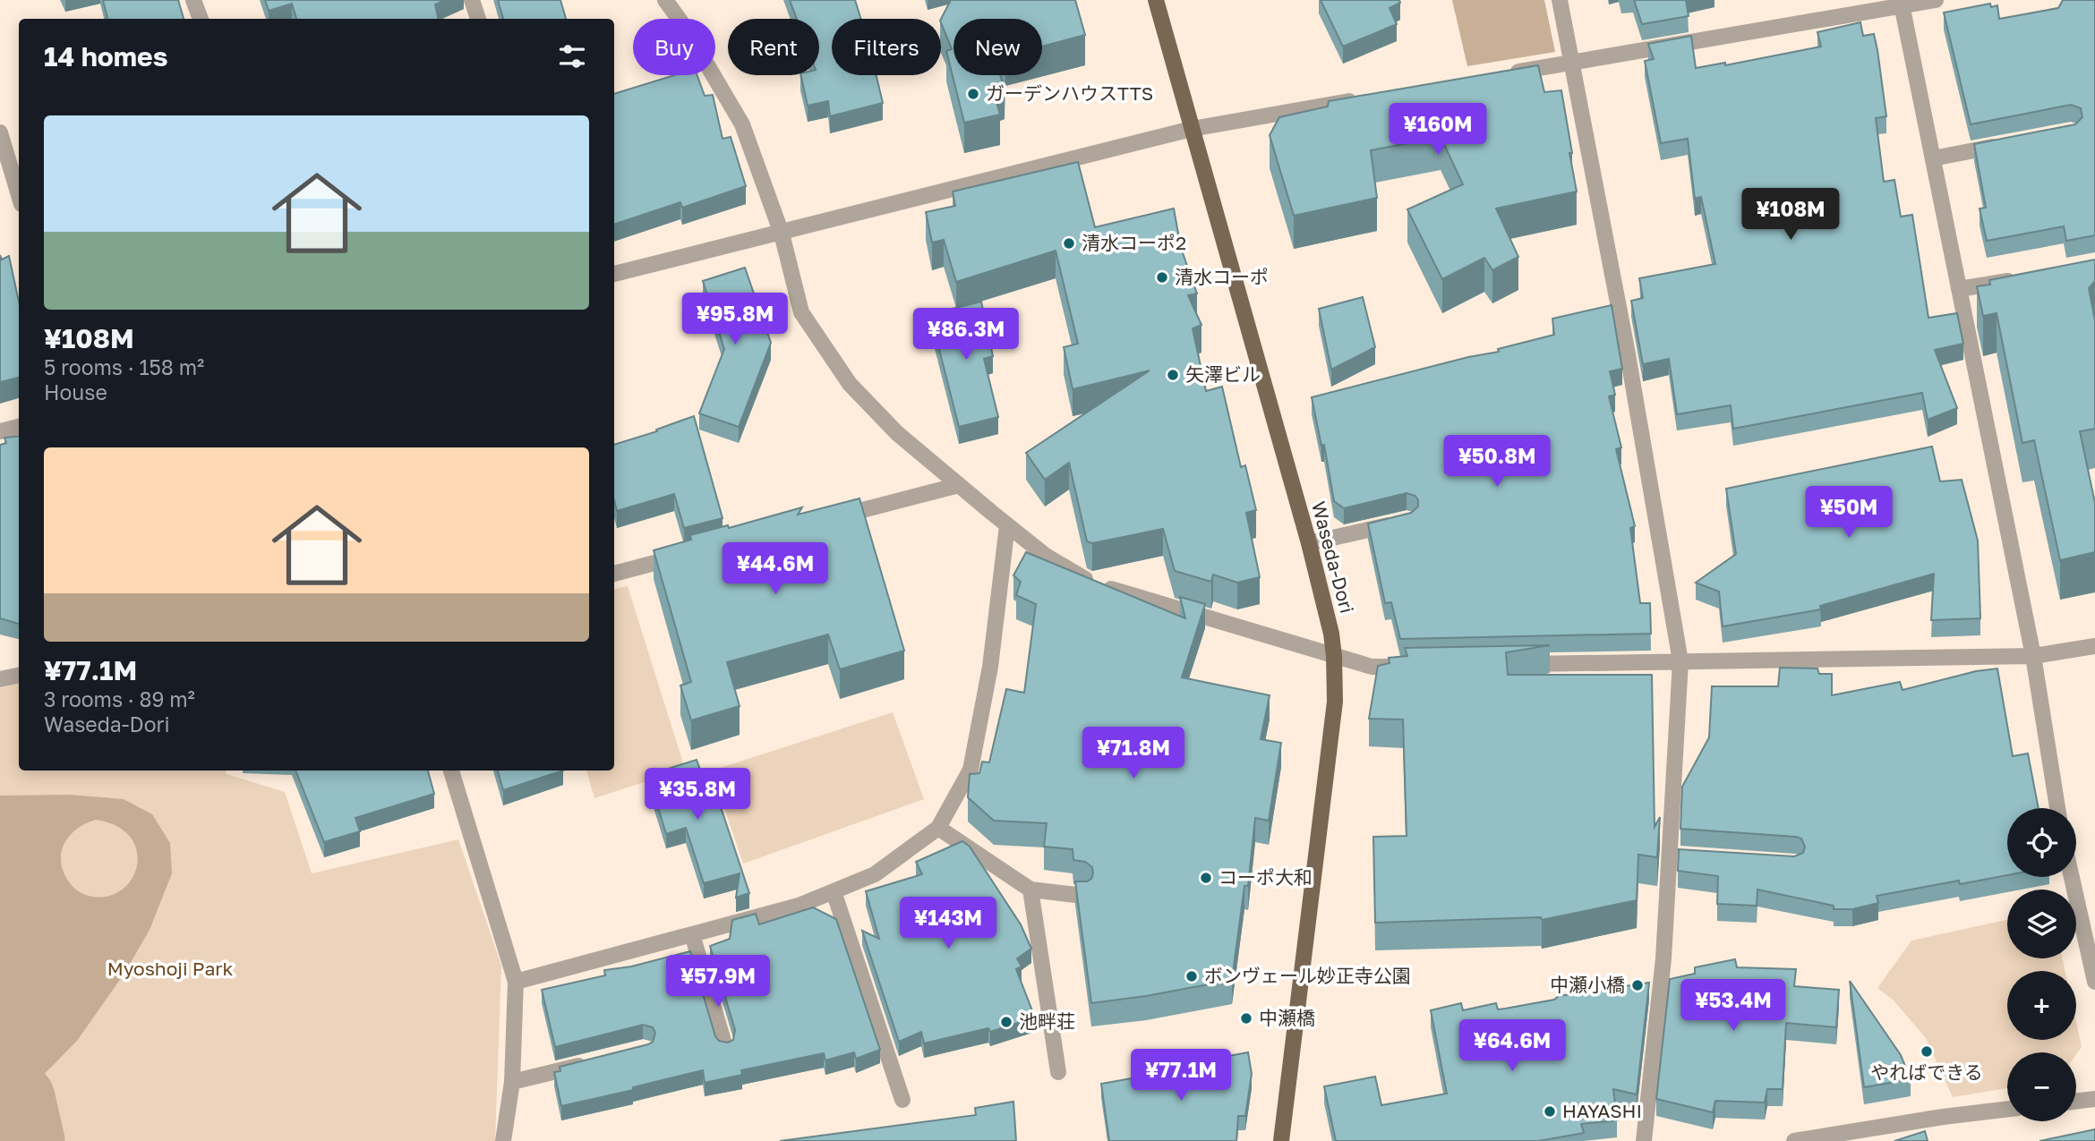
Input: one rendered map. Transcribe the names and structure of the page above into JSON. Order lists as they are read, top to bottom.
{
  "streets": {
    "main road": ["Waseda-Dori"]
  },
  "parks": ["Myoshoji Park"],
  "places": [
    "ガーデンハウスTTS",
    "清水コーポ2",
    "清水コーポ",
    "矢澤ビル",
    "コーポ大和",
    "ボンヴェール妙正寺公園",
    "中瀬小橋",
    "中瀬橋",
    "池畔荘",
    "やればできる",
    "HAYASHI"
  ],
  "page": {
    "chip": [
      "Buy",
      "Rent",
      "Filters",
      "New"
    ],
    "heading": "14 homes",
    "list": [
      {
        "name": "¥108M",
        "note": "5 rooms · 158 m² · House"
      },
      {
        "name": "¥77.1M",
        "note": "3 rooms · 89 m² · Waseda-Dori"
      }
    ],
    "price": [
      "¥160M",
      "¥108M",
      "¥95.8M",
      "¥86.3M",
      "¥50.8M",
      "¥50M",
      "¥44.6M",
      "¥71.8M",
      "¥35.8M",
      "¥143M",
      "¥57.9M",
      "¥53.4M",
      "¥64.6M",
      "¥77.1M"
    ],
    "map_buttons": ["+", "−"]
  }
}
